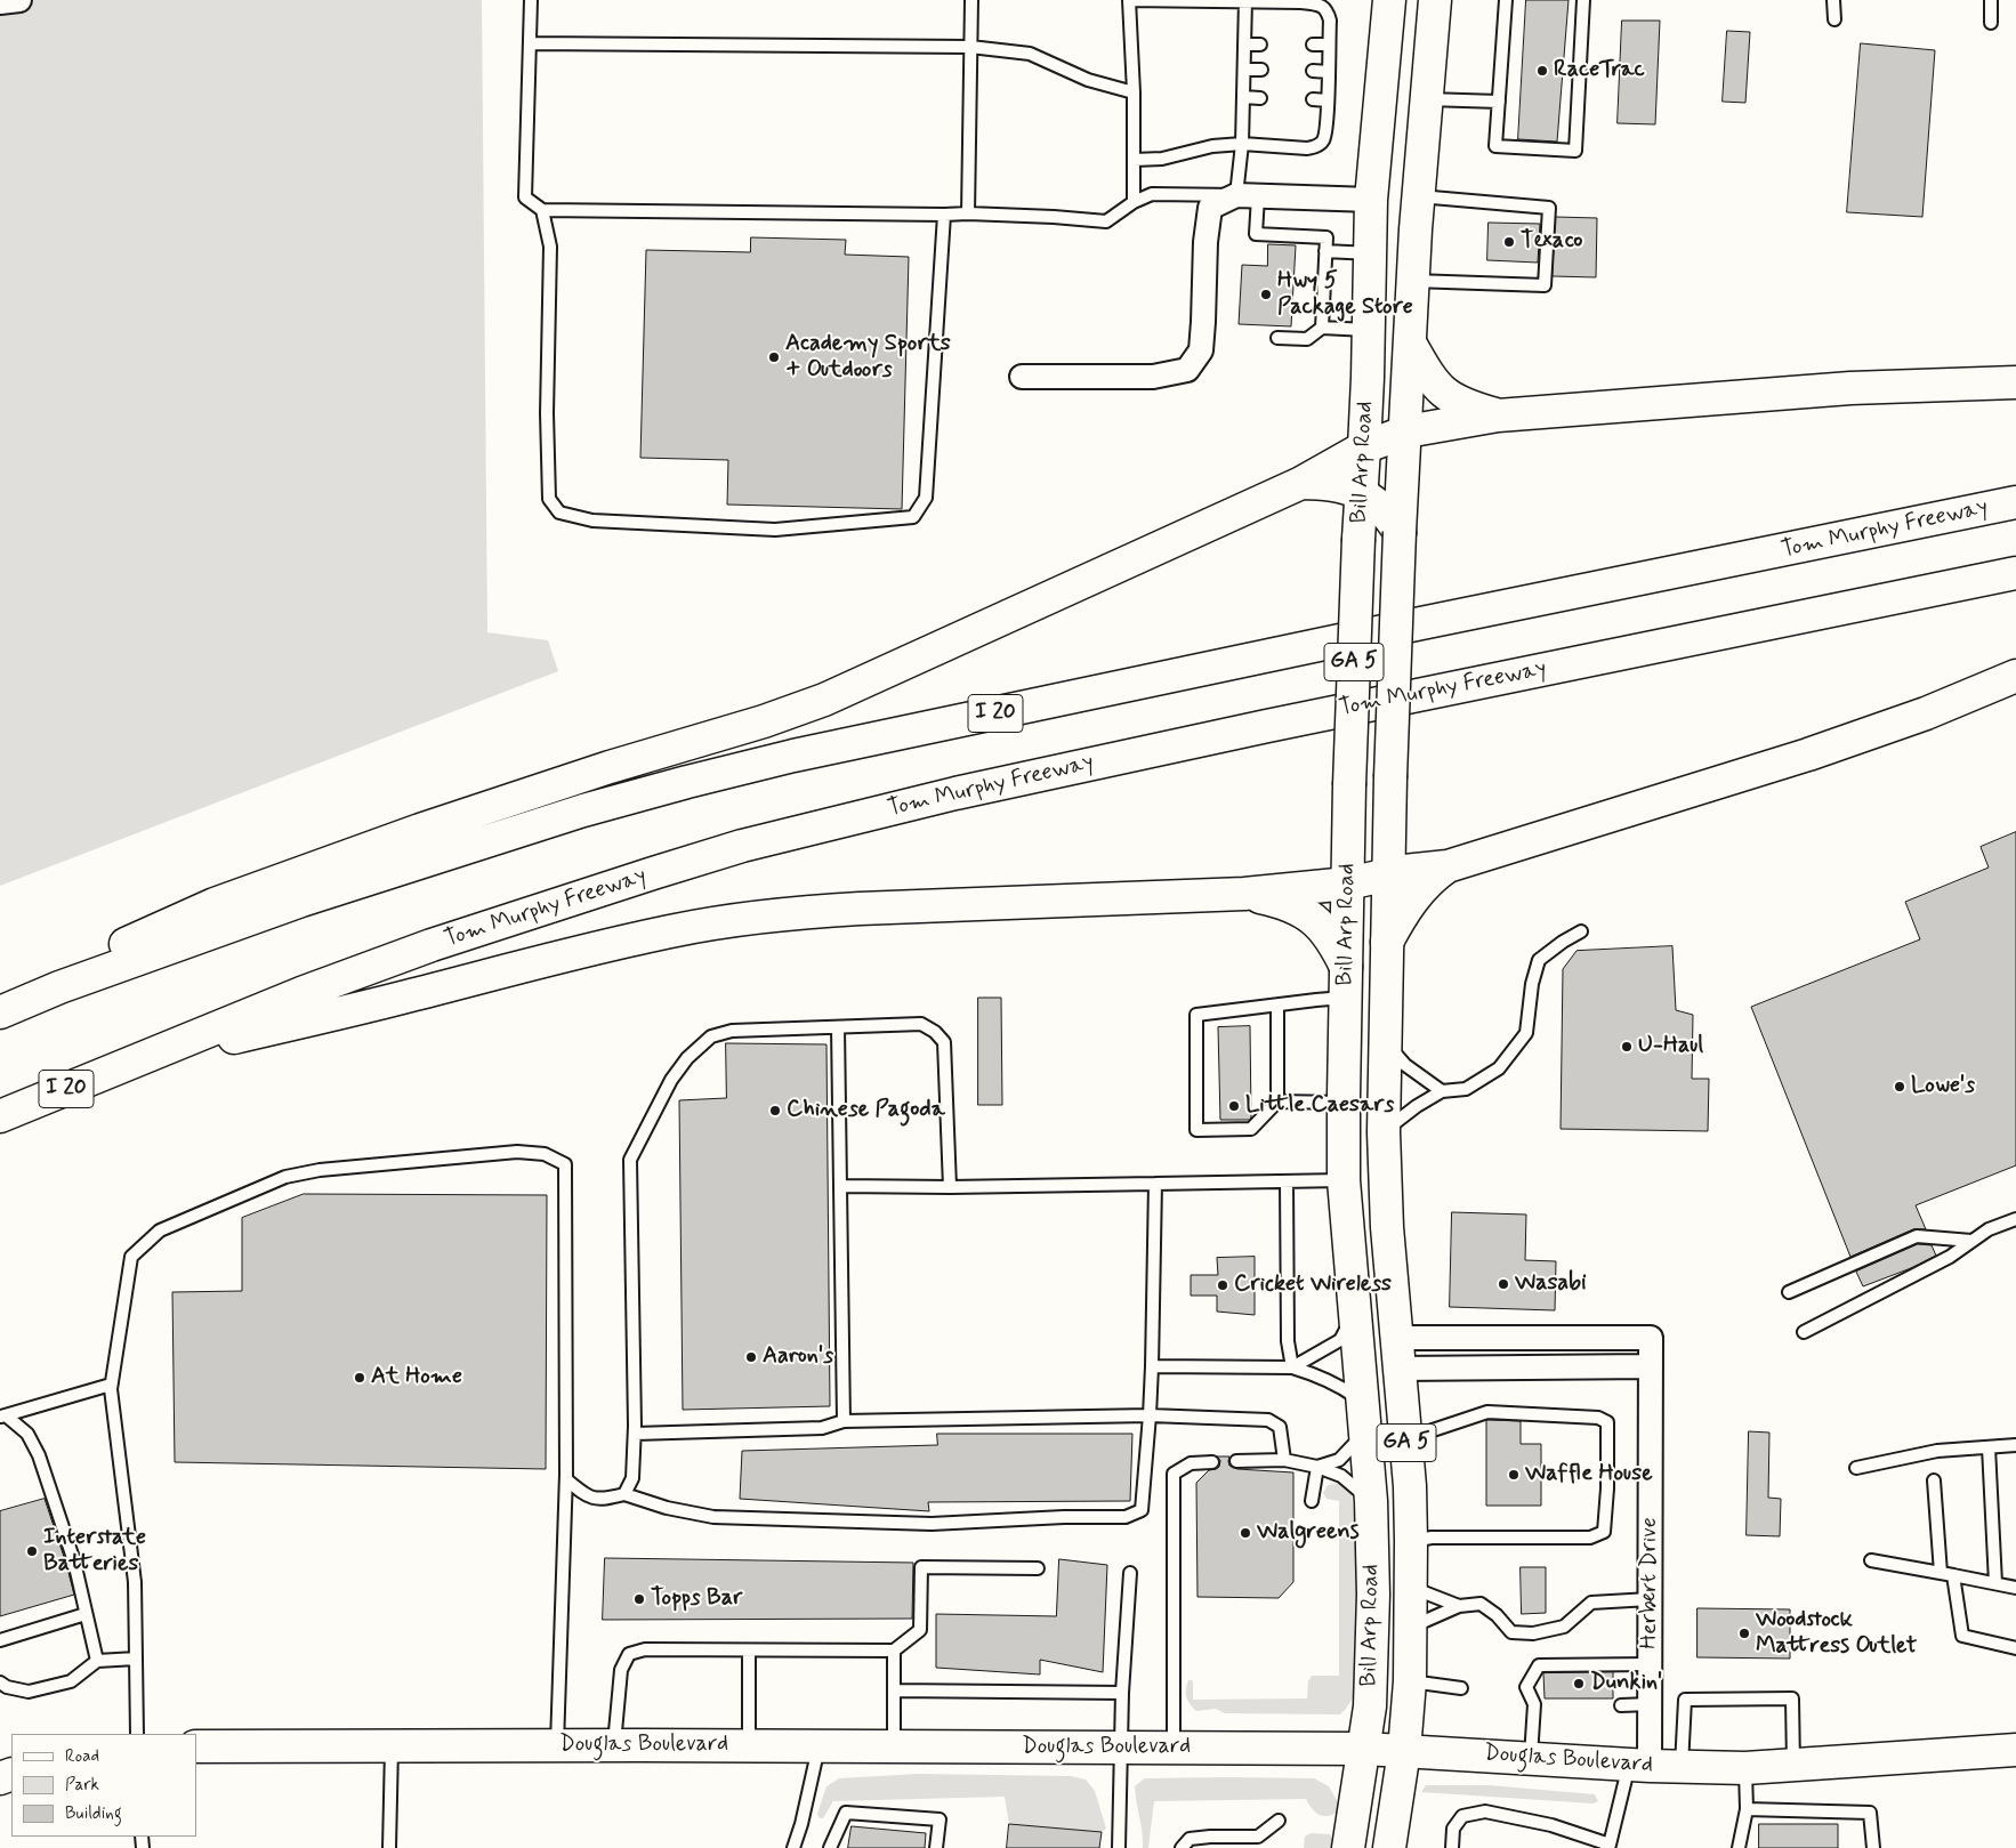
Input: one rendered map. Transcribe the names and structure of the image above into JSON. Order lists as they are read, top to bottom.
{
  "streets": {
    "main road": [
      "Bill Arp Road",
      "Tom Murphy Freeway",
      "GA 5",
      "I 20",
      "Douglas Boulevard"
    ],
    "street": ["Herbert Drive"]
  },
  "crossings": [
    ["Bill Arp Road", "Herbert Drive"],
    ["Bill Arp Road", "Douglas Boulevard"],
    ["Herbert Drive", "Douglas Boulevard"]
  ],
  "places": [
    "RaceTrac",
    "Texaco",
    "Hwy 5 Package Store",
    "Academy Sports + Outdoors",
    "U-Haul",
    "Lowe's",
    "Little Caesars",
    "Chinese Pagoda",
    "Wasabi",
    "Cricket Wireless",
    "Aaron's",
    "At Home",
    "Waffle House",
    "Walgreens",
    "Interstate Batteries",
    "Topps Bar",
    "Woodstock Mattress Outlet",
    "Dunkin'"
  ],
  "legend": ["Road", "Park", "Building"]
}
